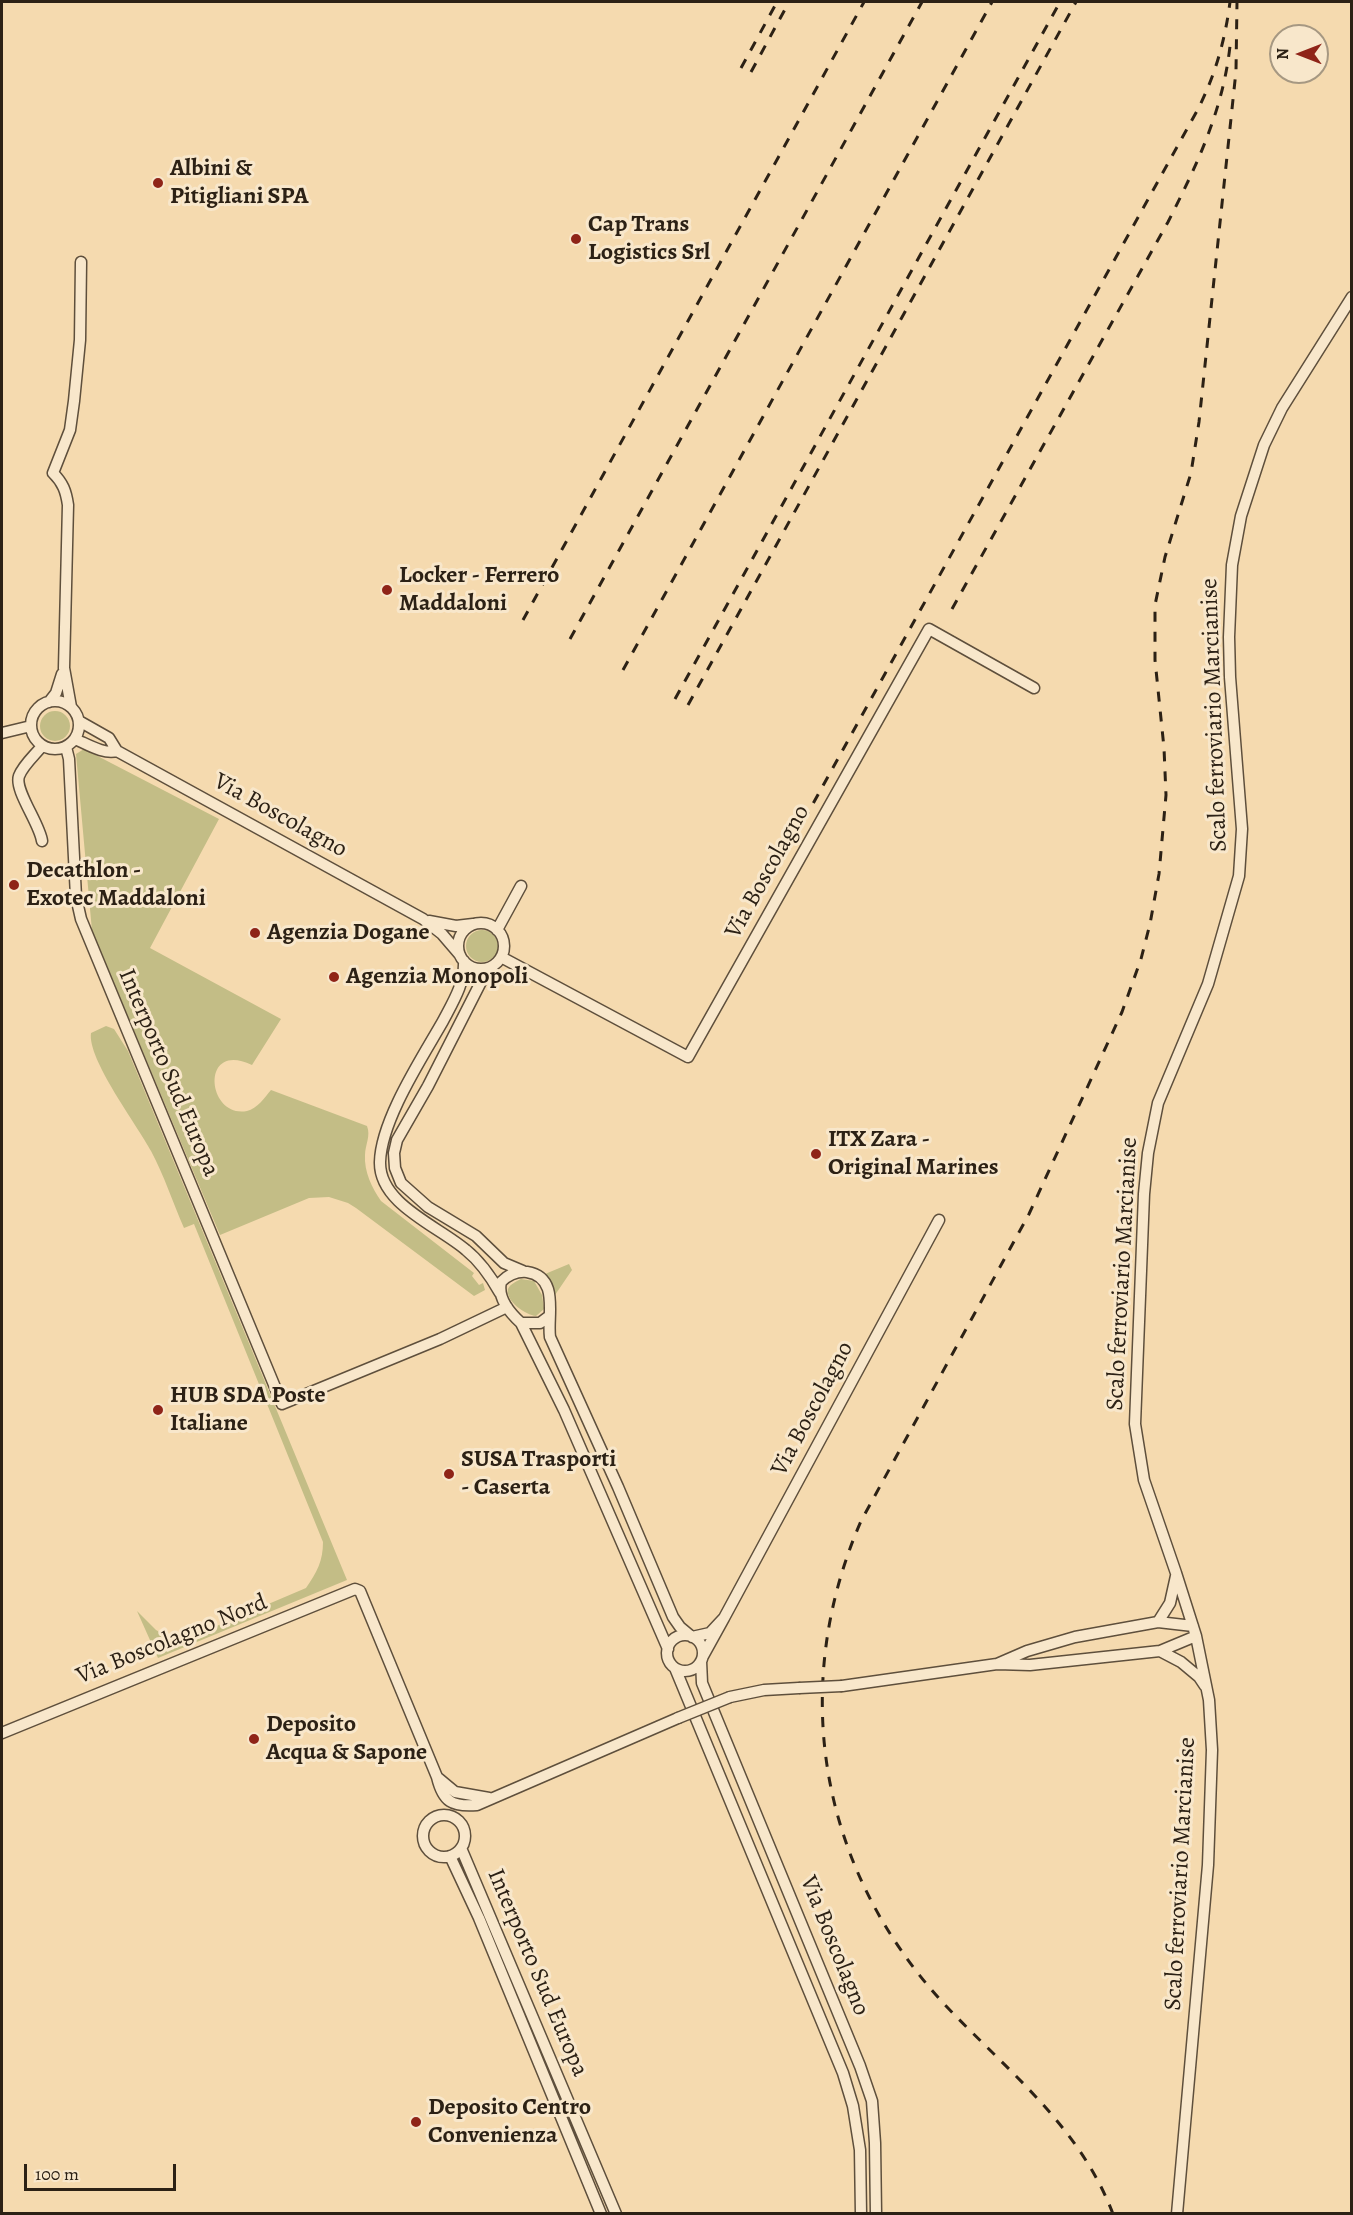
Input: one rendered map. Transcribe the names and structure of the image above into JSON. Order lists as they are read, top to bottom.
{
  "streets": {
    "street": [
      "Scalo ferroviario Marcianise",
      "Via Boscolagno",
      "Interporto Sud Europa",
      "Via Boscolagno Nord"
    ]
  },
  "crossings": [
    ["Via Boscolagno", "Interporto Sud Europa"]
  ],
  "places": [
    "Albini & Pitigliani SPA",
    "Cap Trans Logistics Srl",
    "Locker - Ferrero Maddaloni",
    "Decathlon - Exotec Maddaloni",
    "Agenzia Dogane",
    "Agenzia Monopoli",
    "ITX Zara - Original Marines",
    "HUB SDA Poste Italiane",
    "SUSA Trasporti - Caserta",
    "Deposito Acqua & Sapone",
    "Deposito Centro Convenienza"
  ],
  "scale_bar": "100 m",
  "north": "left"
}
